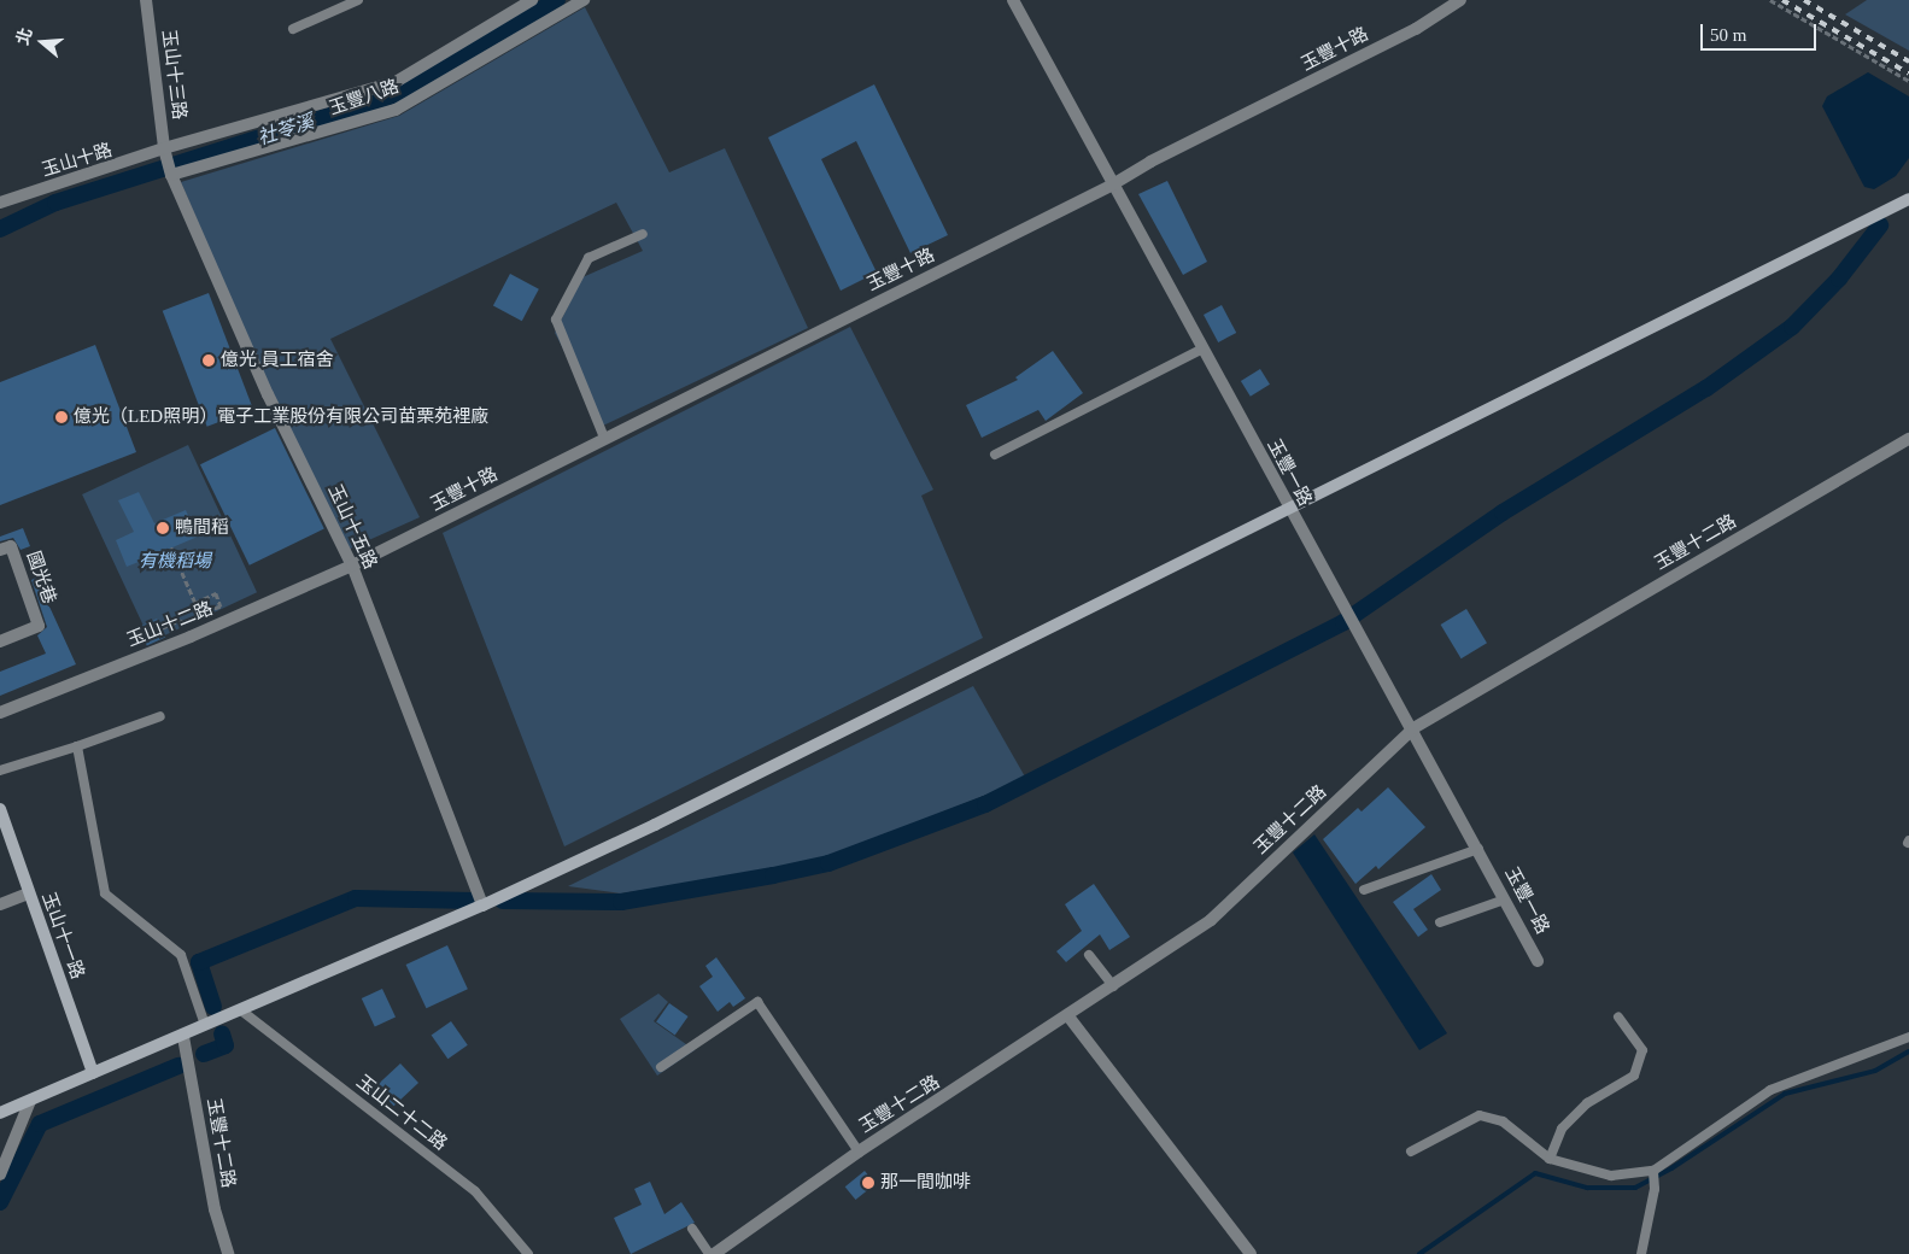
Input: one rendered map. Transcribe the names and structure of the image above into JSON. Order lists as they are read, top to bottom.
{
  "streets": {
    "main road": ["玉山十一路"],
    "street": [
      "玉豐十路",
      "玉山十三路",
      "玉豐八路",
      "玉山十路",
      "玉豐一路",
      "玉山十五路",
      "玉豐十二路",
      "國光巷",
      "玉山十二路"
    ],
    "lane": ["玉山二十二路"]
  },
  "crossings": [
    ["玉豐十路", "玉豐一路"],
    ["玉豐十路", "玉山十五路"],
    ["玉豐十路", "玉山十二路"],
    ["玉山十三路", "玉豐八路"],
    ["玉山十三路", "玉山十路"],
    ["玉山十三路", "玉山十五路"],
    ["玉豐八路", "玉山十五路"],
    ["玉豐一路", "玉豐十二路"],
    ["玉山十五路", "玉山十二路"]
  ],
  "water": ["社苓溪"],
  "parks": ["有機稻場"],
  "places": [
    "億光 員工宿舍",
    "億光（LED照明）電子工業股份有限公司苗栗苑裡廠",
    "鴨間稻",
    "那一間咖啡"
  ],
  "scale_bar": "50 m",
  "north": "left"
}
